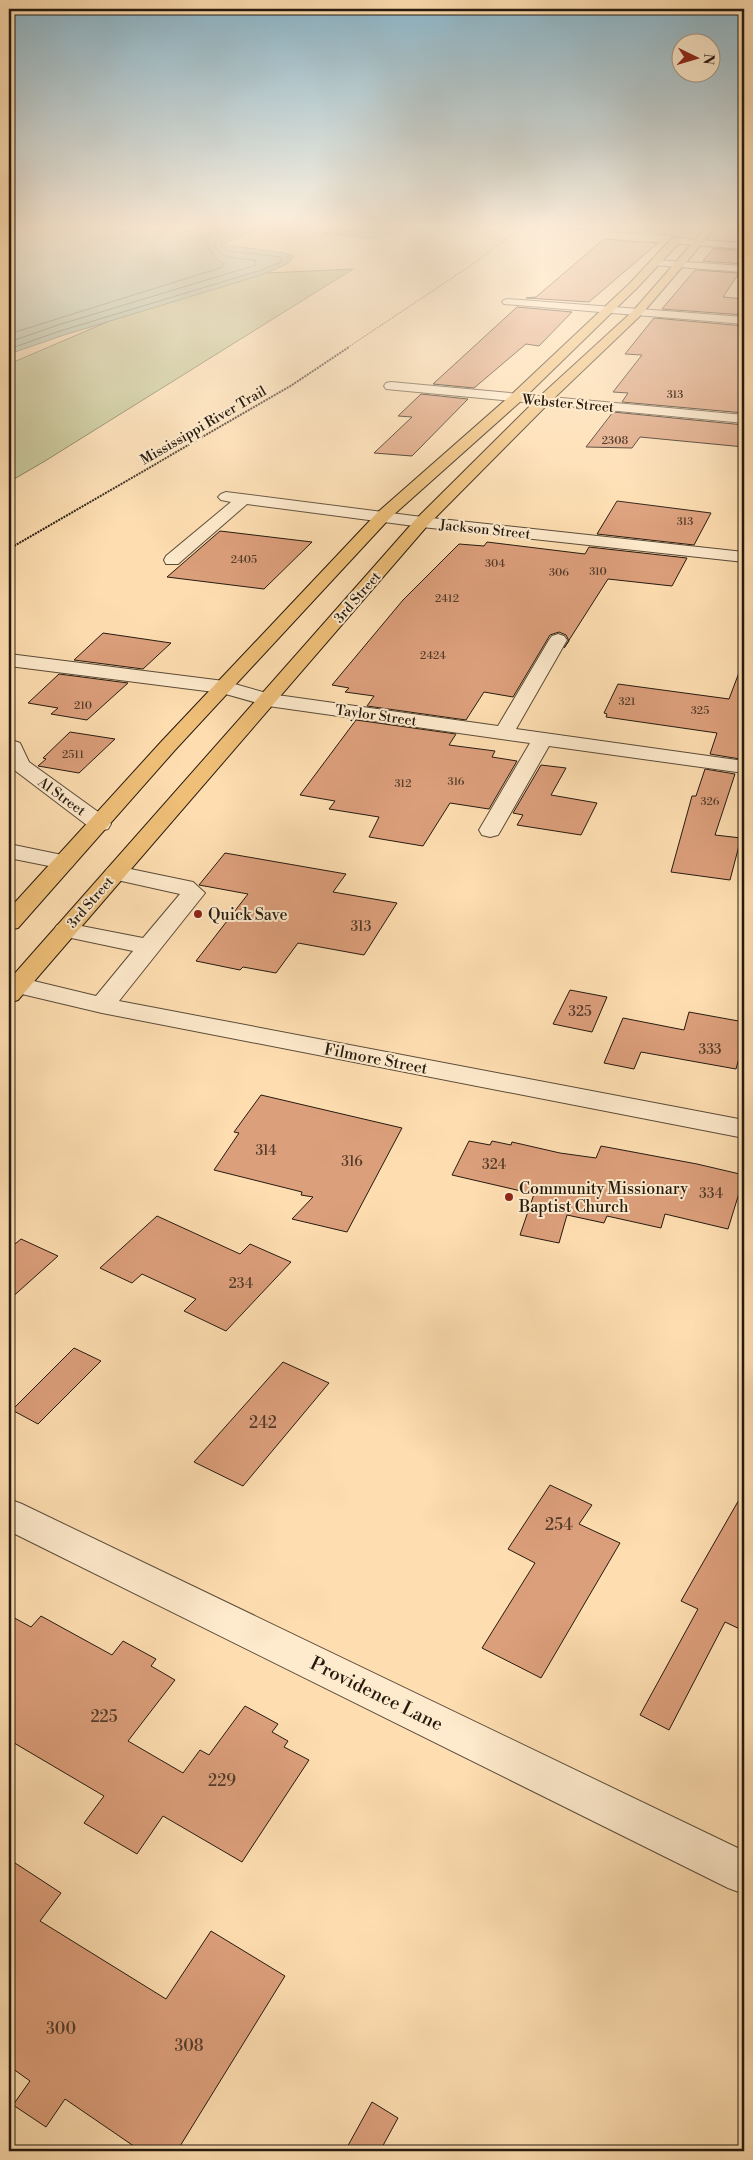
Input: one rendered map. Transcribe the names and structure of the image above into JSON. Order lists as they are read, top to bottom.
{
  "streets": {
    "main road": ["3rd Street"],
    "street": [
      "Webster Street",
      "Jackson Street",
      "Taylor Street",
      "Al Street",
      "Filmore Street",
      "Providence Lane"
    ],
    "path": ["Mississippi River Trail"]
  },
  "crossings": [
    ["Webster Street", "3rd Street"],
    ["Jackson Street", "3rd Street"],
    ["3rd Street", "Taylor Street"],
    ["3rd Street", "Filmore Street"]
  ],
  "places": ["Quick Save", "Community Missionary Baptist Church"],
  "house_numbers": [
    "313",
    "2308",
    "313",
    "2405",
    "304",
    "310",
    "306",
    "2412",
    "2424",
    "321",
    "210",
    "325",
    "2511",
    "316",
    "312",
    "326",
    "313",
    "325",
    "333",
    "314",
    "316",
    "324",
    "334",
    "234",
    "242",
    "254",
    "225",
    "229",
    "300",
    "308"
  ],
  "north": "right"
}
